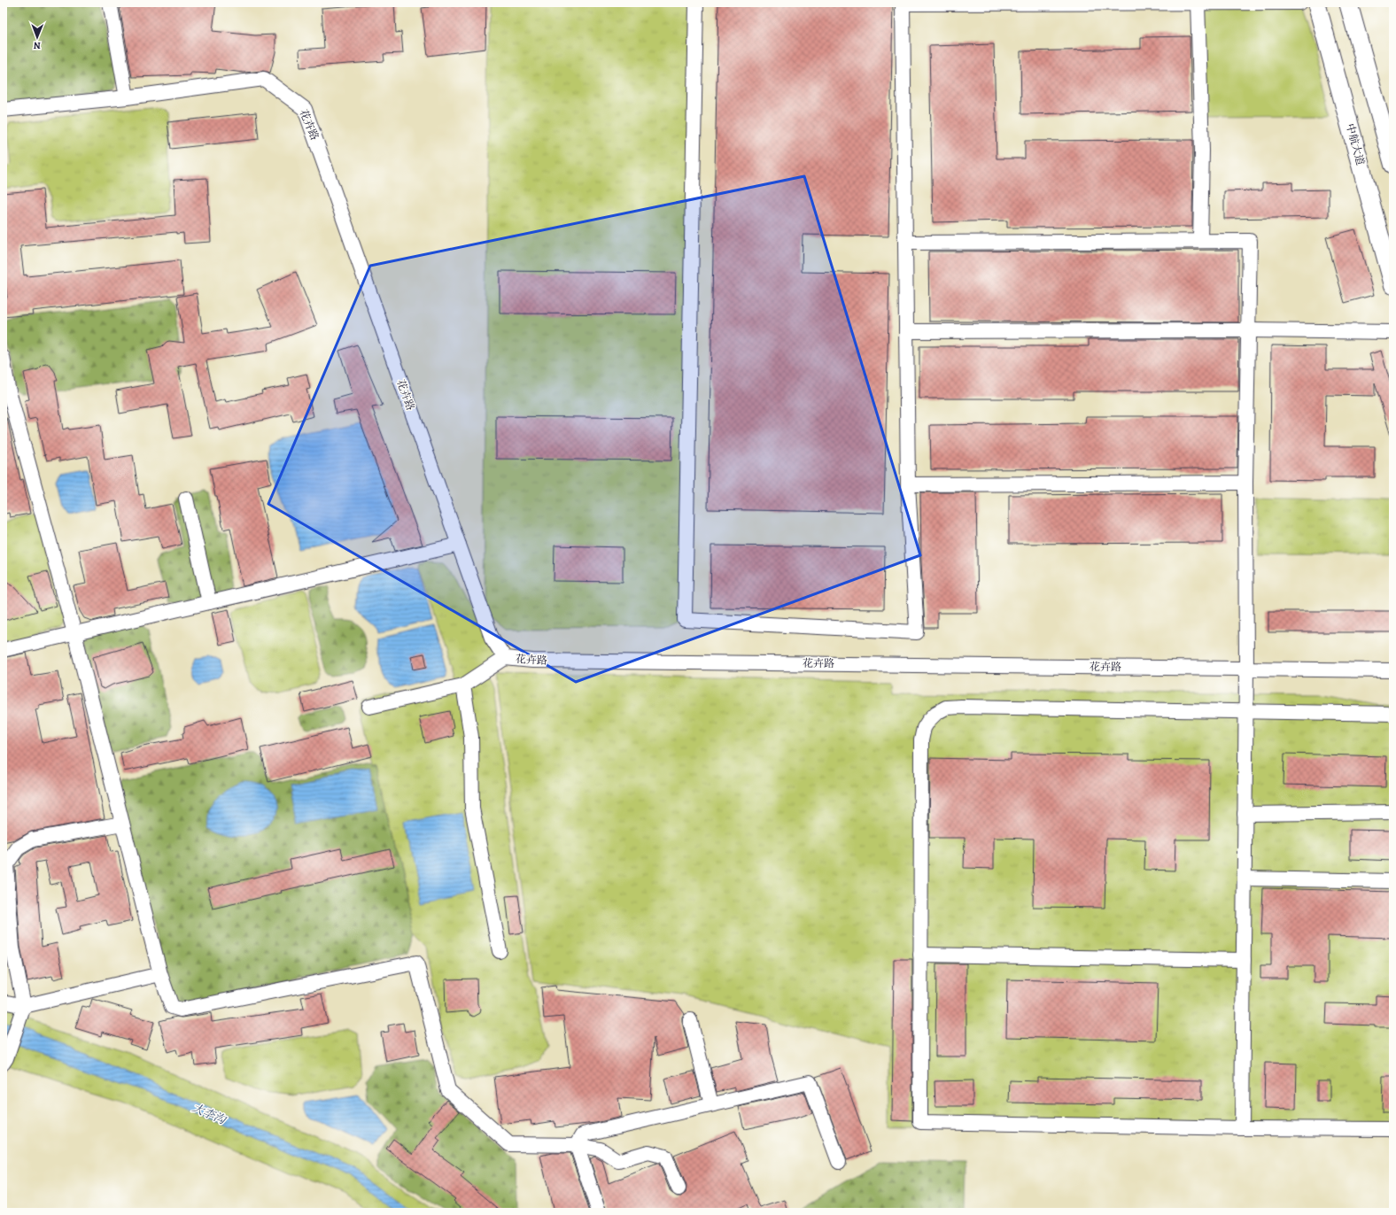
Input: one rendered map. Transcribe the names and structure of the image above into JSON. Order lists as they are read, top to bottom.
{
  "streets": {
    "main road": ["中航大道"],
    "street": ["花卉路"]
  },
  "water": ["大李沟"],
  "north": "bottom"
}
